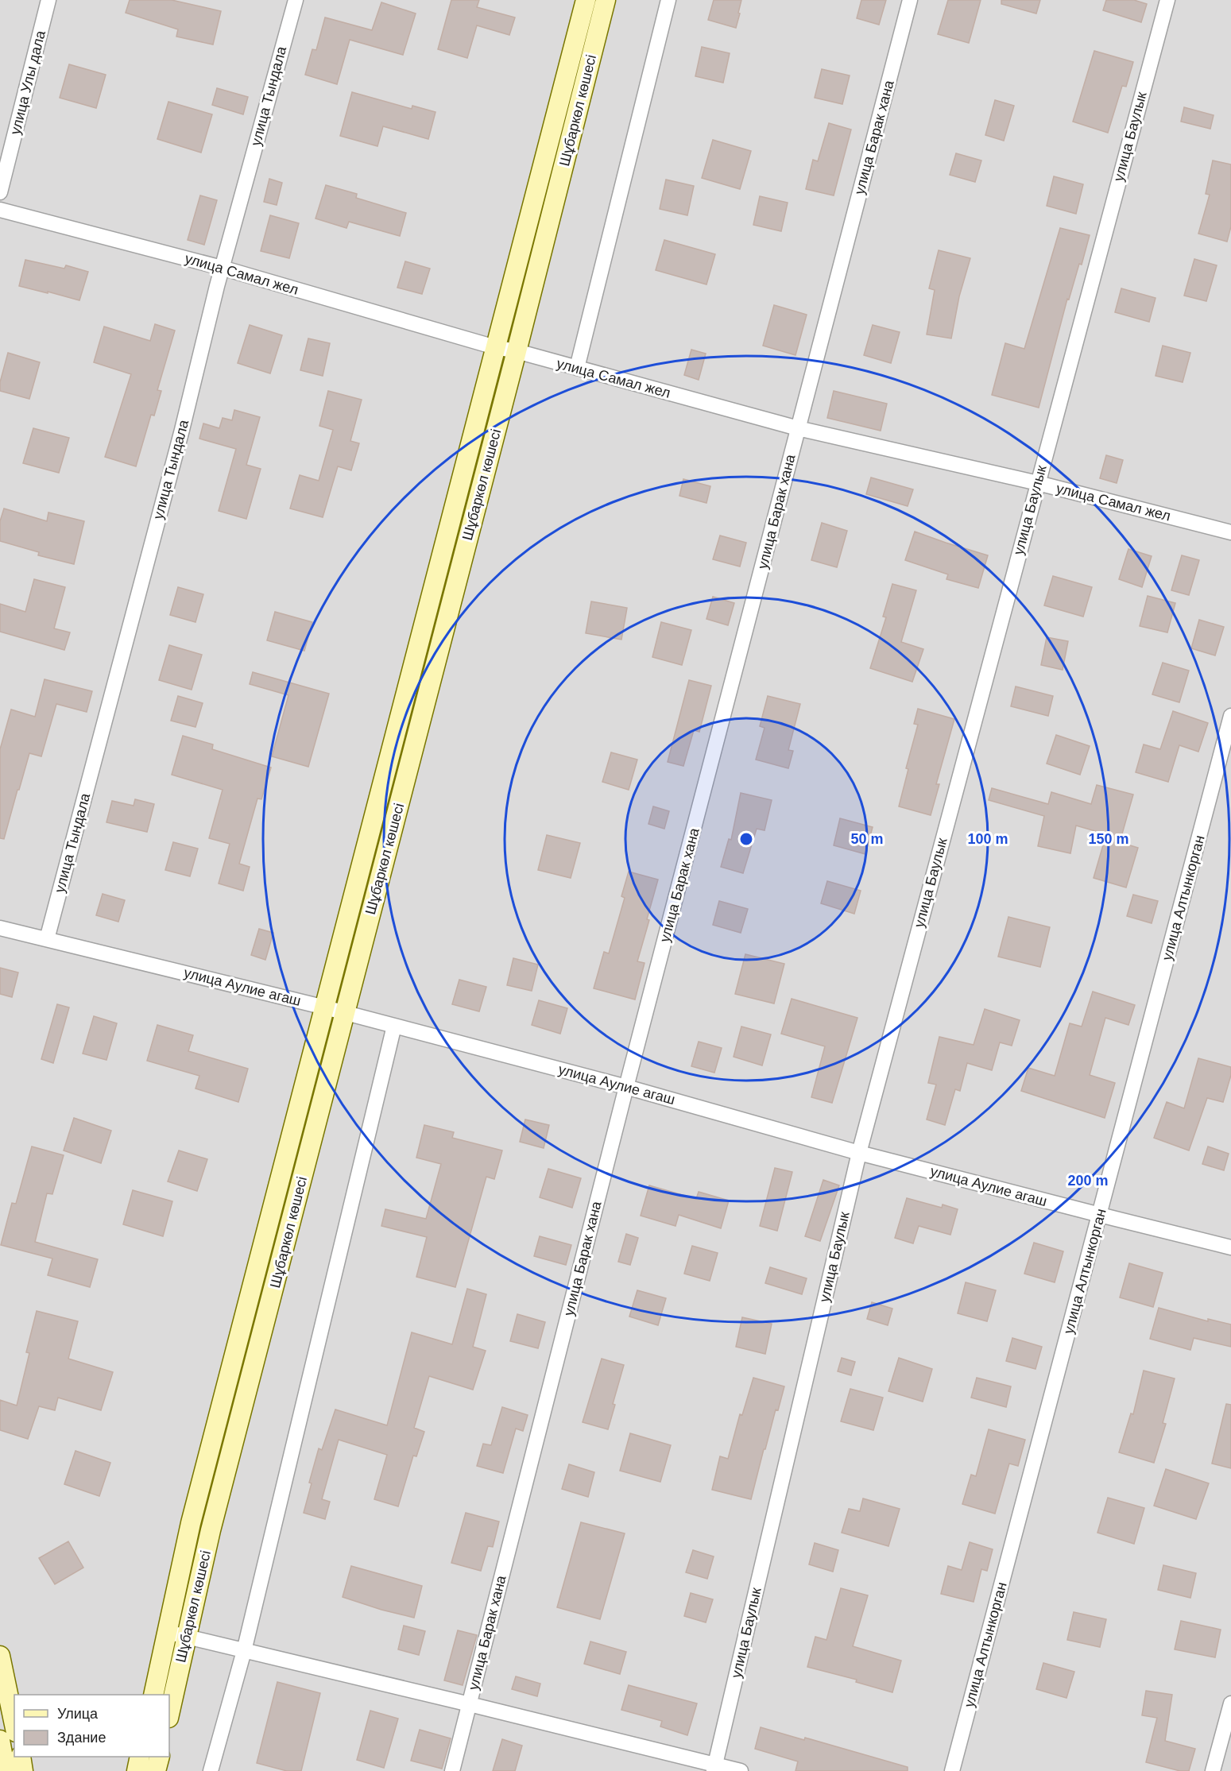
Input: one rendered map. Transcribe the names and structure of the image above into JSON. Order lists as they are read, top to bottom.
{
  "streets": {
    "street": [
      "улица Улы дала",
      "улица Тындала",
      "Шұбаркөл көшесі",
      "улица Баулык",
      "улица Барак хана",
      "улица Самал жел",
      "улица Алтынкорган",
      "улица Аулие агаш"
    ]
  },
  "crossings": [
    ["улица Тындала", "улица Самал жел"],
    ["улица Тындала", "улица Аулие агаш"],
    ["Шұбаркөл көшесі", "улица Самал жел"],
    ["Шұбаркөл көшесі", "улица Аулие агаш"],
    ["улица Баулык", "улица Самал жел"],
    ["улица Баулык", "улица Аулие агаш"],
    ["улица Барак хана", "улица Самал жел"],
    ["улица Барак хана", "улица Аулие агаш"],
    ["улица Алтынкорган", "улица Аулие агаш"]
  ],
  "legend": ["Улица", "Здание"],
  "rings": [
    "50 m",
    "100 m",
    "150 m",
    "200 m"
  ]
}
